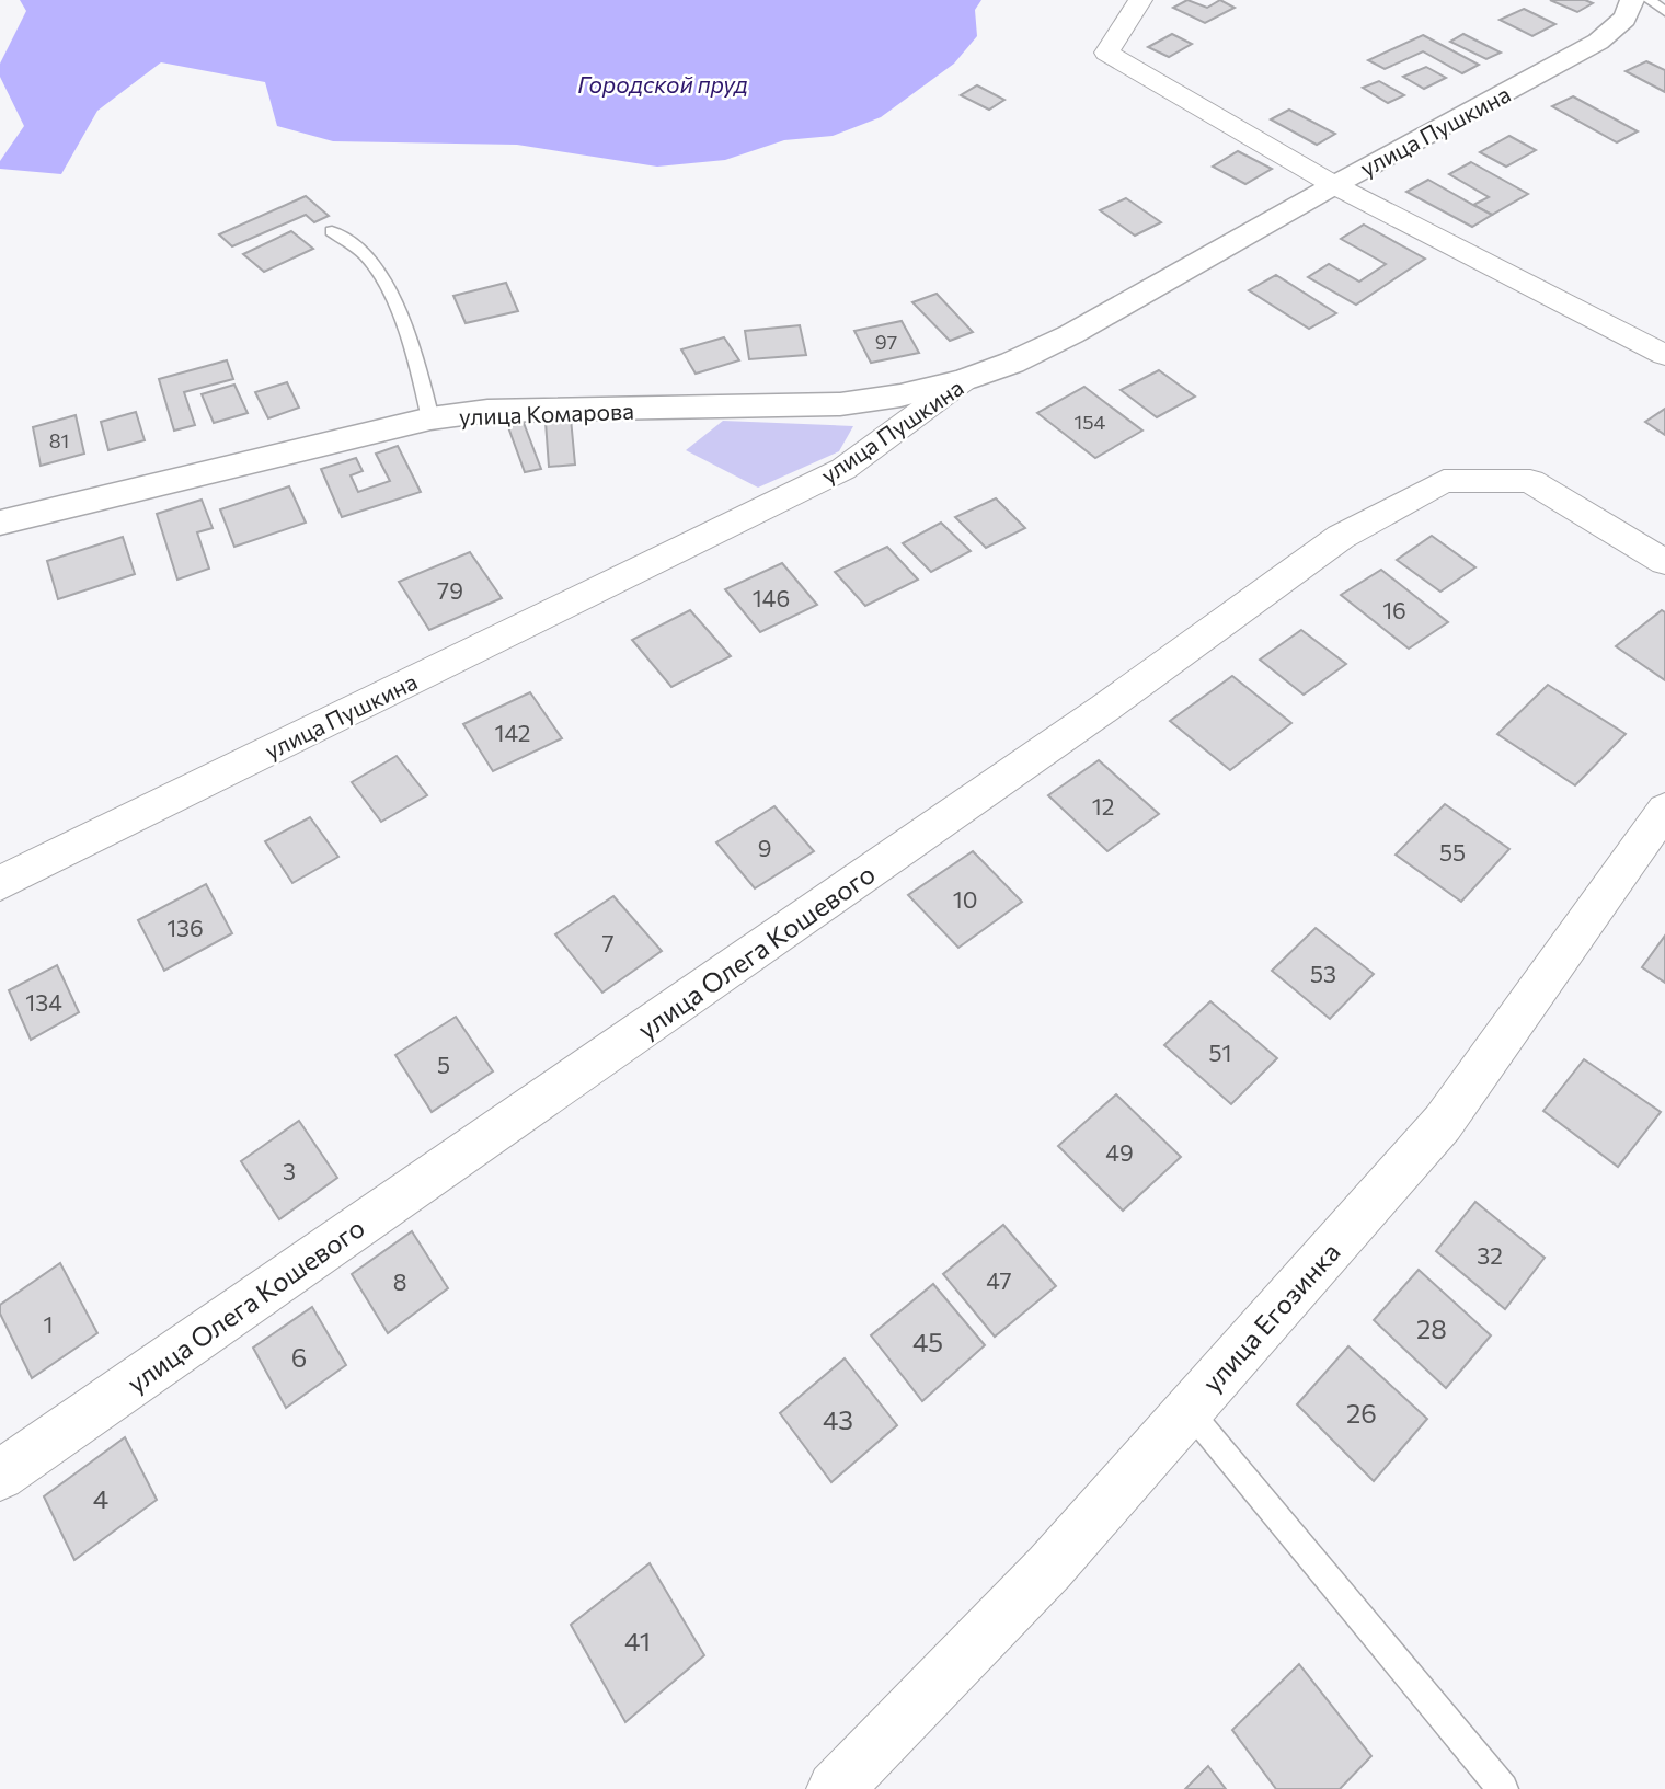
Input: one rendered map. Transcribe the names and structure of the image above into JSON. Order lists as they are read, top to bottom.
{
  "streets": {
    "street": [
      "улица Пушкина",
      "улица Комарова",
      "улица Олега Кошевого",
      "улица Егозинка"
    ]
  },
  "crossings": [
    ["улица Пушкина", "улица Комарова"]
  ],
  "water": ["Городской пруд"],
  "house_numbers": [
    "97",
    "154",
    "81",
    "79",
    "146",
    "16",
    "142",
    "12",
    "9",
    "55",
    "10",
    "136",
    "7",
    "53",
    "134",
    "51",
    "5",
    "49",
    "3",
    "32",
    "47",
    "8",
    "1",
    "28",
    "45",
    "6",
    "26",
    "43",
    "4",
    "41"
  ]
}
